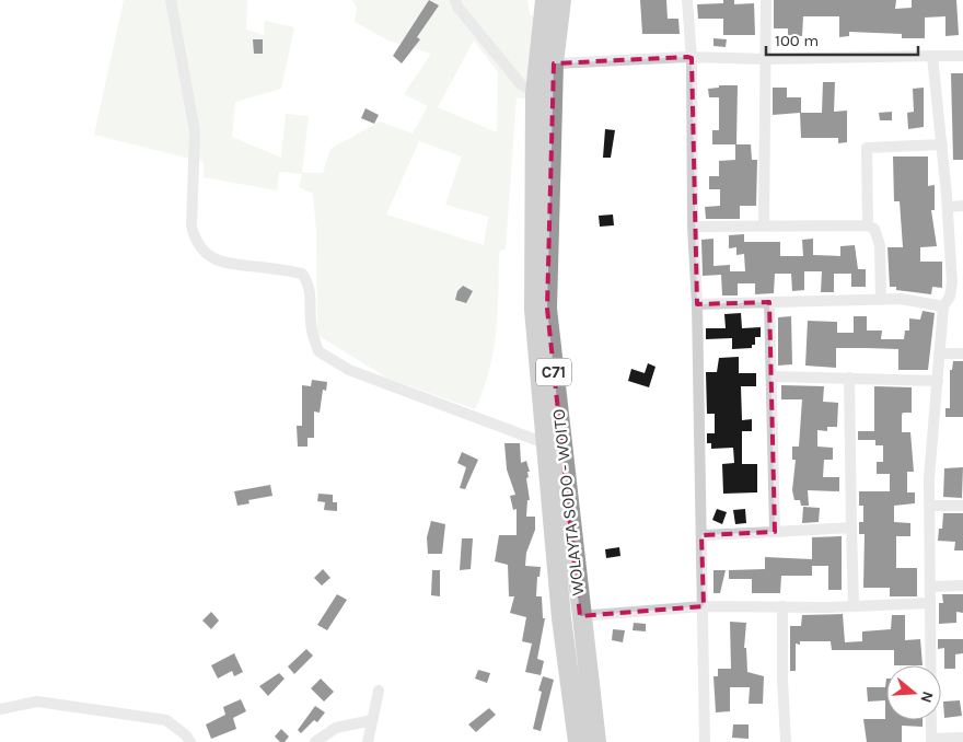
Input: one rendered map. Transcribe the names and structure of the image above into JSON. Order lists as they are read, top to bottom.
{
  "streets": {
    "highway": ["C71", "WOLAYTA SODO - WOITO"]
  },
  "scale_bar": "100 m",
  "north": "right"
}
